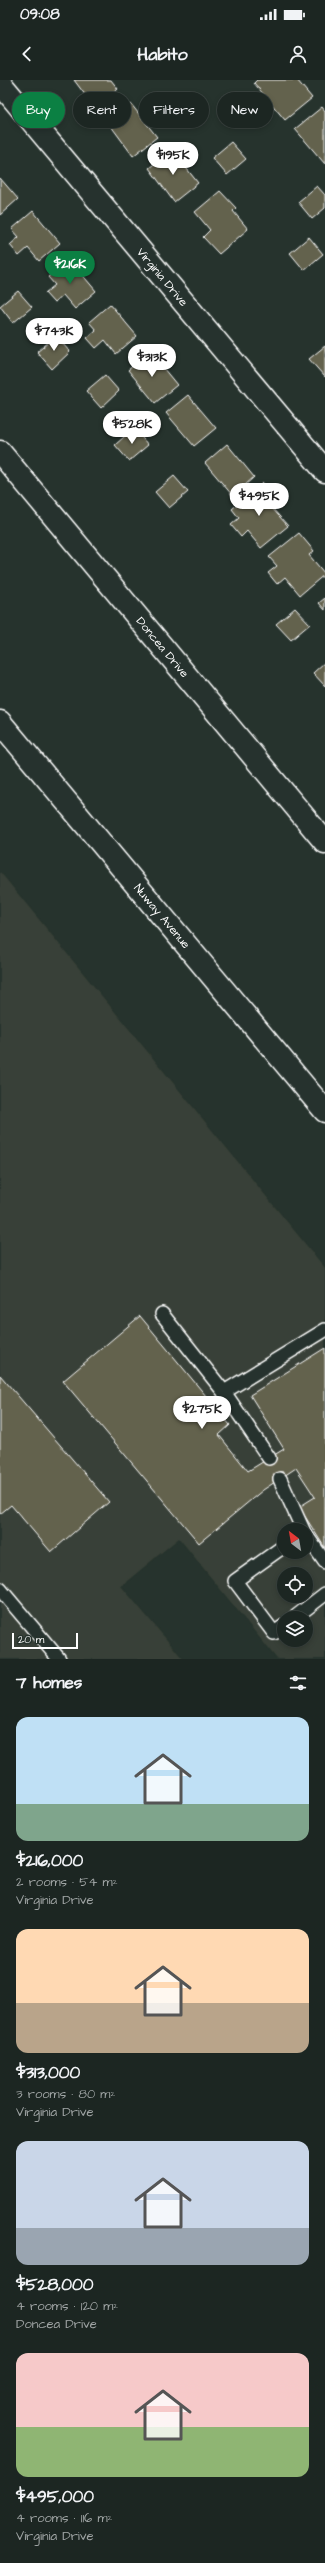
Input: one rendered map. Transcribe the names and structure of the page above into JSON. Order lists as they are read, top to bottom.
{
  "streets": {
    "street": ["Virginia Drive", "Doncea Drive", "Nuway Avenue"]
  },
  "scale_bar": "20 m",
  "north": "top left",
  "page": {
    "status": "09:08",
    "header": "Habito",
    "chip": [
      "Buy",
      "Rent",
      "Filters",
      "New"
    ],
    "price": [
      "$195K",
      "$216K",
      "$743K",
      "$313K",
      "$528K",
      "$495K",
      "$275K"
    ],
    "scale": "20 m",
    "heading": "7 homes",
    "list": [
      {
        "name": "$216,000",
        "note": "2 rooms · 54 m² · Virginia Drive"
      },
      {
        "name": "$313,000",
        "note": "3 rooms · 80 m² · Virginia Drive"
      },
      {
        "name": "$528,000",
        "note": "4 rooms · 120 m² · Doncea Drive"
      },
      {
        "name": "$495,000",
        "note": "4 rooms · 116 m² · Virginia Drive"
      }
    ]
  }
}
